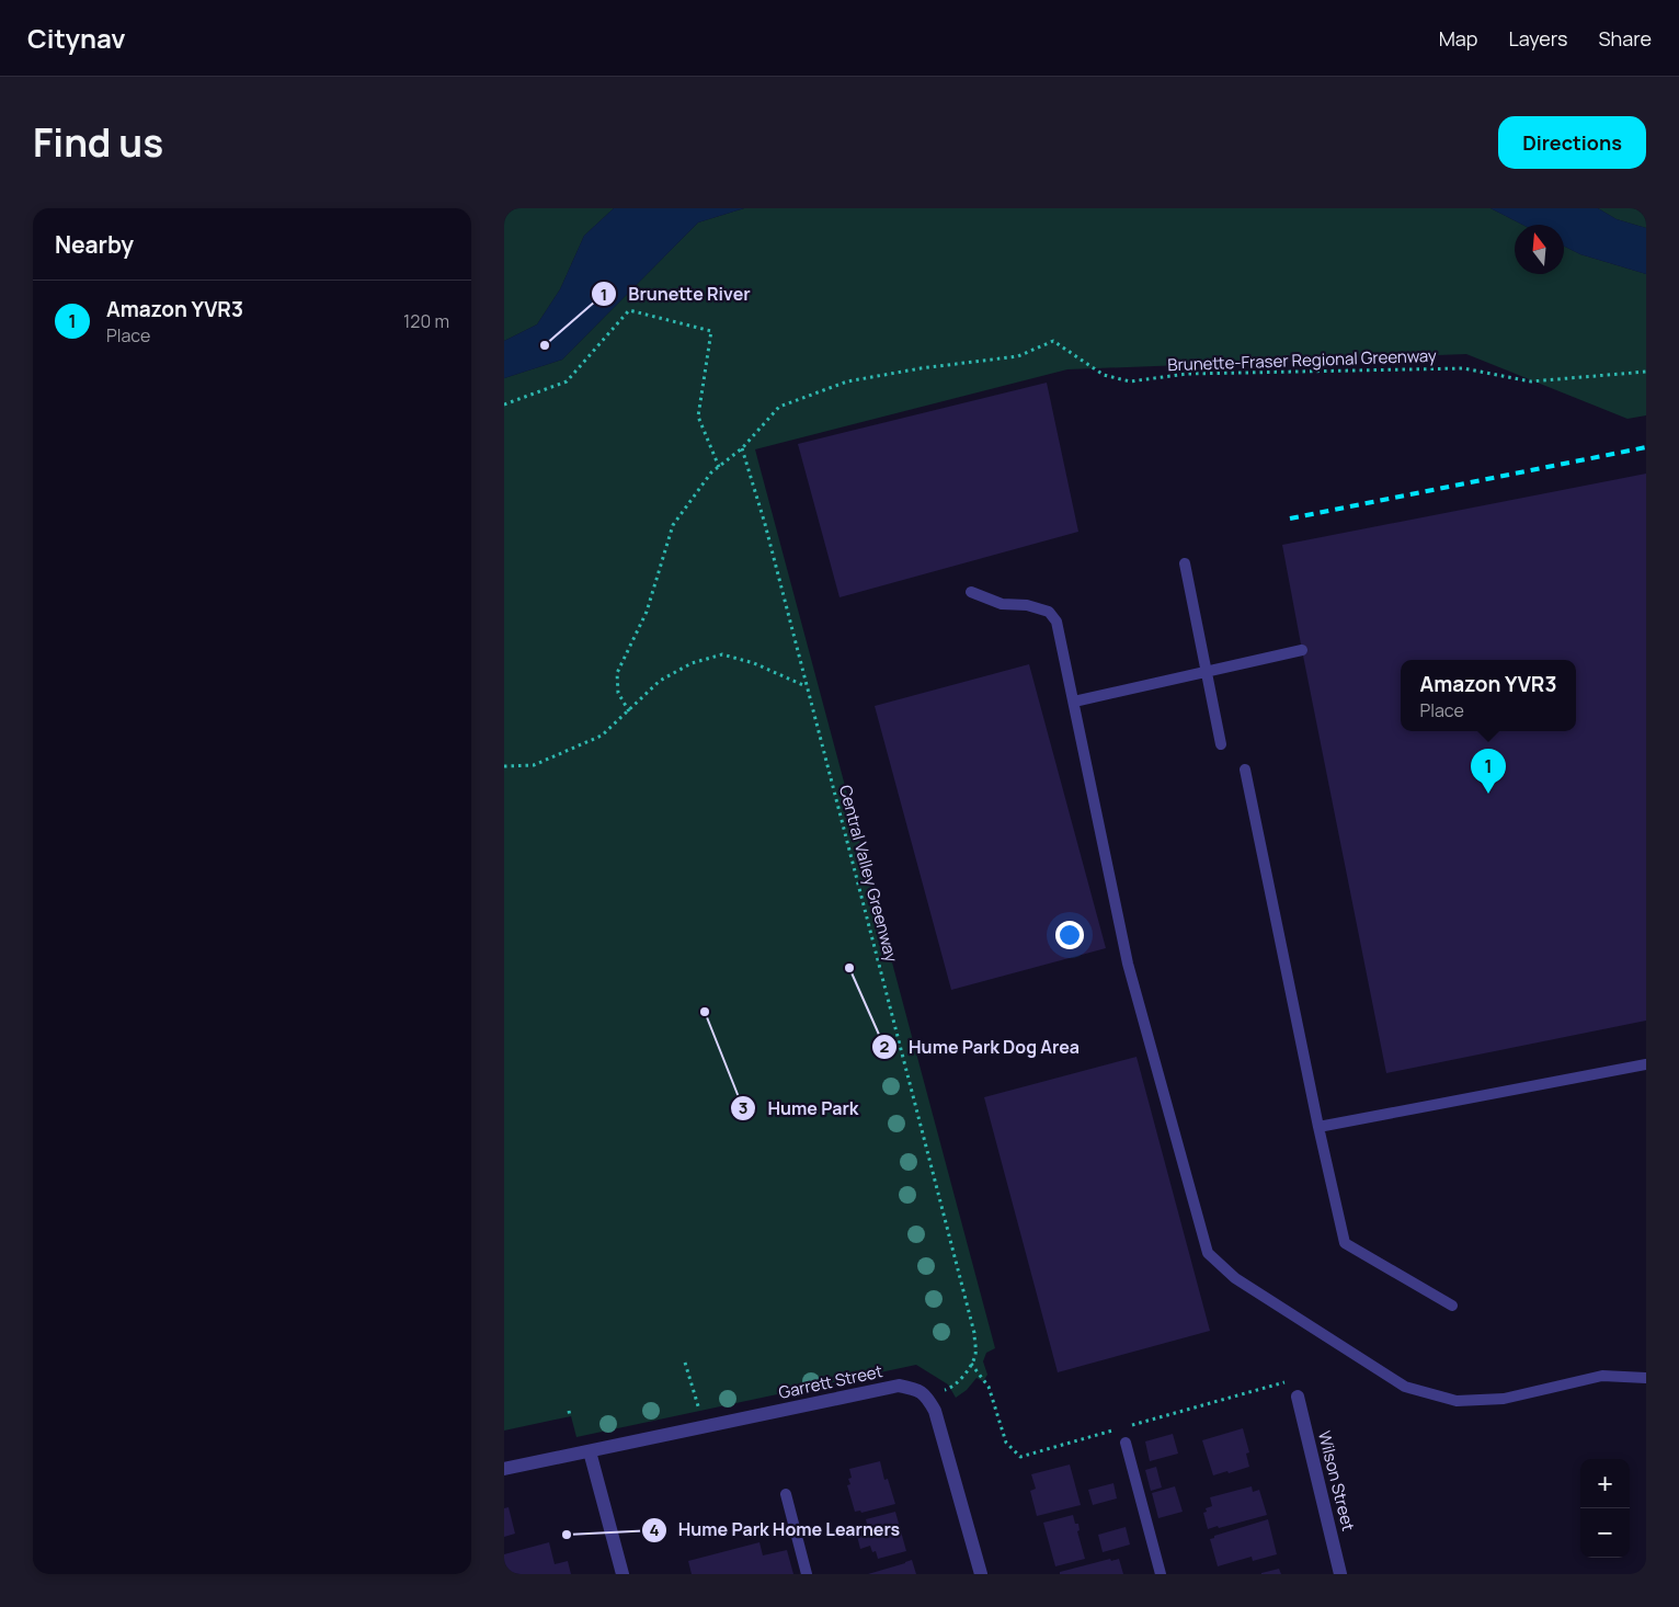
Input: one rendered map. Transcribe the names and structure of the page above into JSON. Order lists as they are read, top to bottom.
{
  "streets": {
    "street": ["Garrett Street", "Wilson Street"],
    "path": ["Brunette-Fraser Regional Greenway", "Central Valley Greenway"]
  },
  "crossings": [
    ["Brunette-Fraser Regional Greenway", "Central Valley Greenway"]
  ],
  "places": [
    "Brunette River",
    "Hume Park Dog Area",
    "Hume Park",
    "Hume Park Home Learners"
  ],
  "north": "top",
  "page": {
    "header": "Citynav",
    "nav": ["Map", "Layers", "Share"],
    "title": "Find us",
    "buttons": "Directions",
    "heading": "Nearby",
    "list": [
      {
        "mark": "1",
        "name": "Amazon YVR3",
        "note": "Place",
        "value": "120 m"
      }
    ],
    "popup": ["Amazon YVR3", "Place"],
    "pins": "1",
    "map_buttons": ["+", "−"]
  }
}
